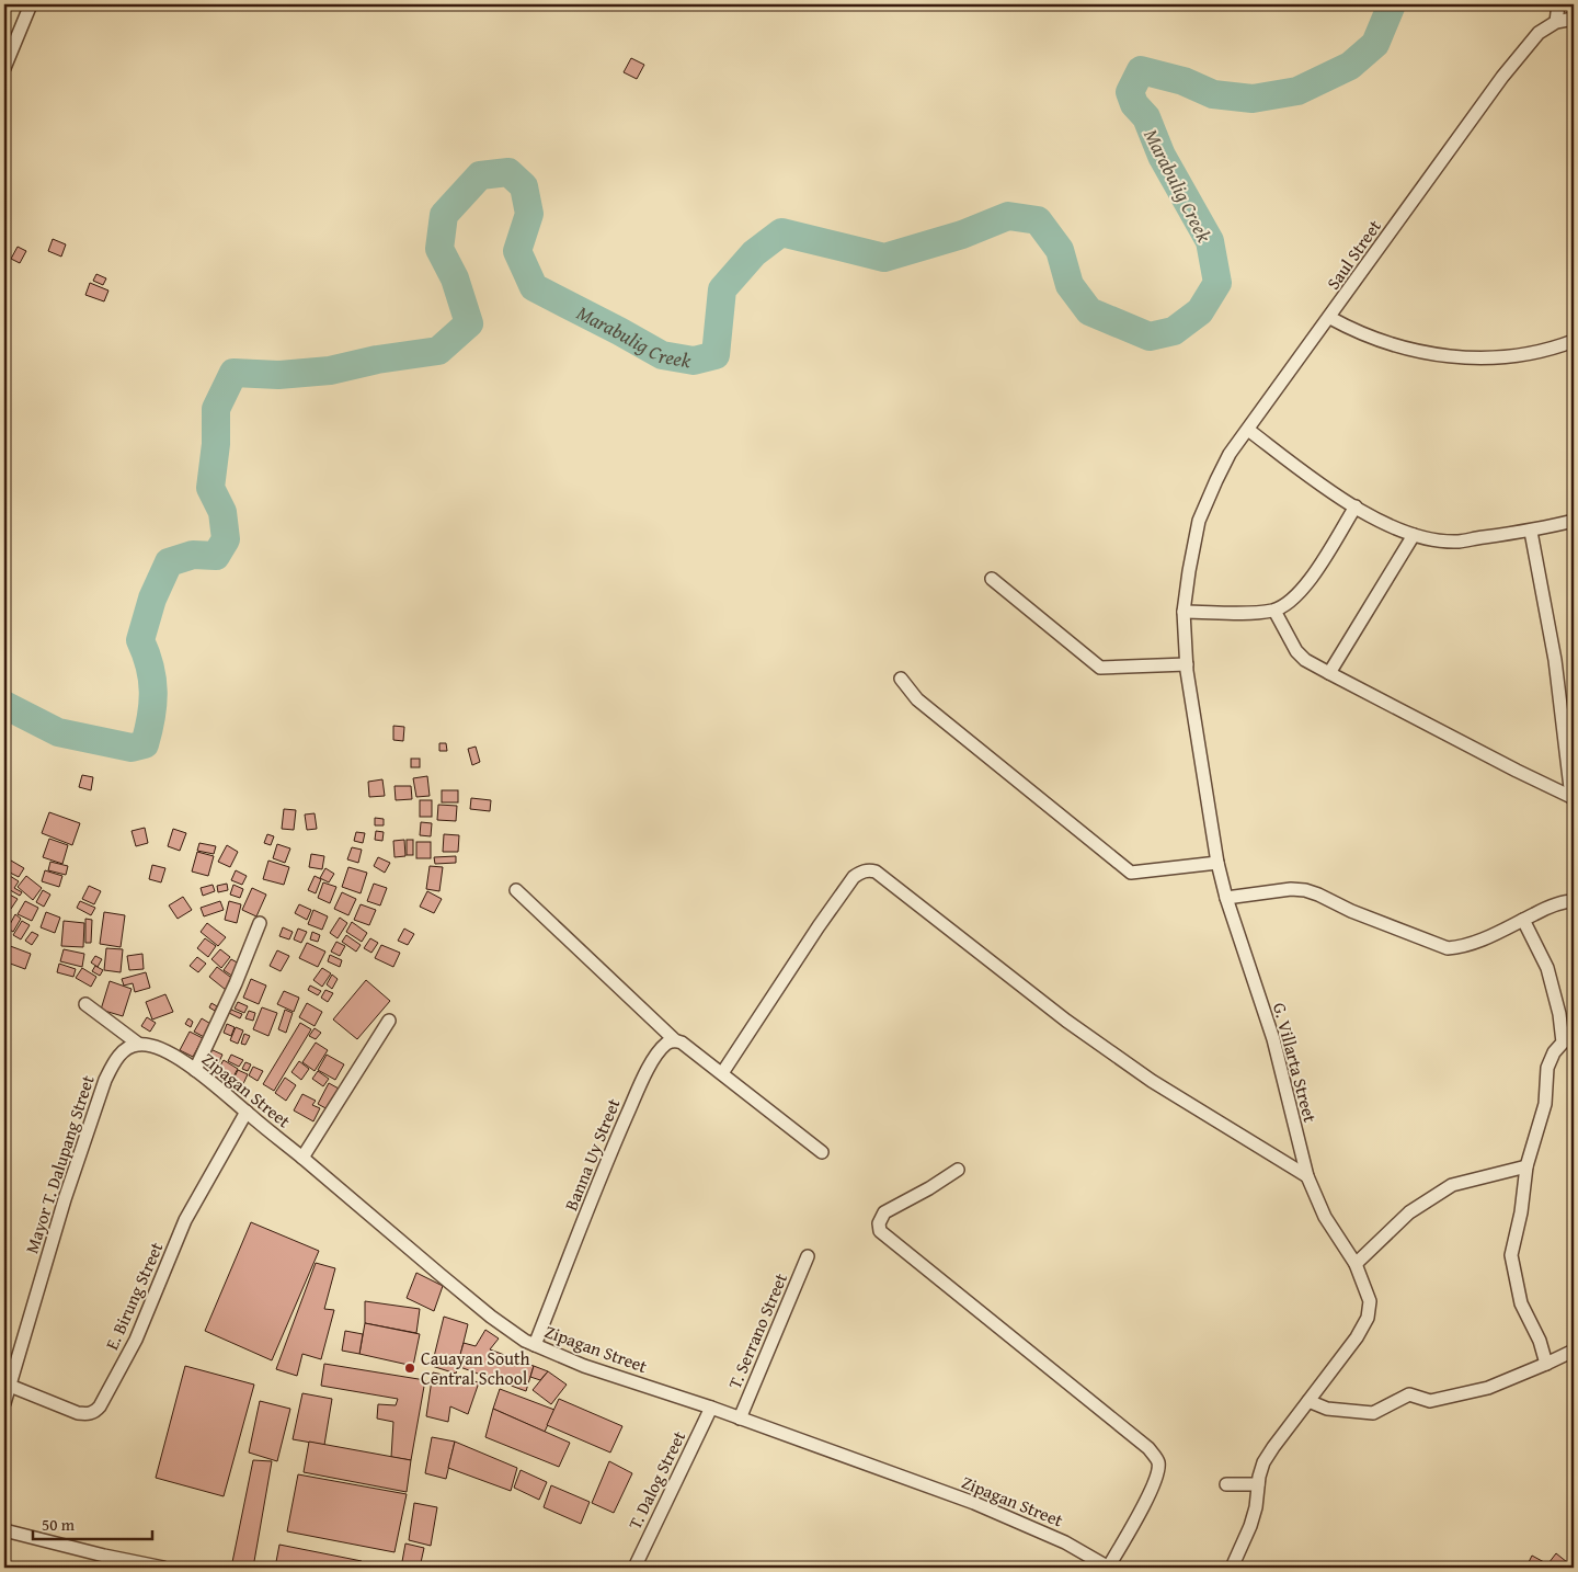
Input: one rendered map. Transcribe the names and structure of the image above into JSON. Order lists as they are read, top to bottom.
{
  "streets": {
    "street": [
      "Saul Street",
      "G. Villarta Street",
      "Zipagan Street",
      "Banna Uy Street",
      "Mayor T. Dalupang Street",
      "E. Birung Street",
      "T. Serrano Street",
      "T. Dalog Street"
    ]
  },
  "crossings": [
    ["Saul Street", "G. Villarta Street"],
    ["Zipagan Street", "Banna Uy Street"],
    ["Zipagan Street", "Mayor T. Dalupang Street"],
    ["Zipagan Street", "E. Birung Street"],
    ["Zipagan Street", "T. Serrano Street"],
    ["Zipagan Street", "T. Dalog Street"],
    ["Mayor T. Dalupang Street", "E. Birung Street"]
  ],
  "water": ["Marabulig Creek"],
  "places": ["Cauayan South Central School"],
  "scale_bar": "50 m"
}
